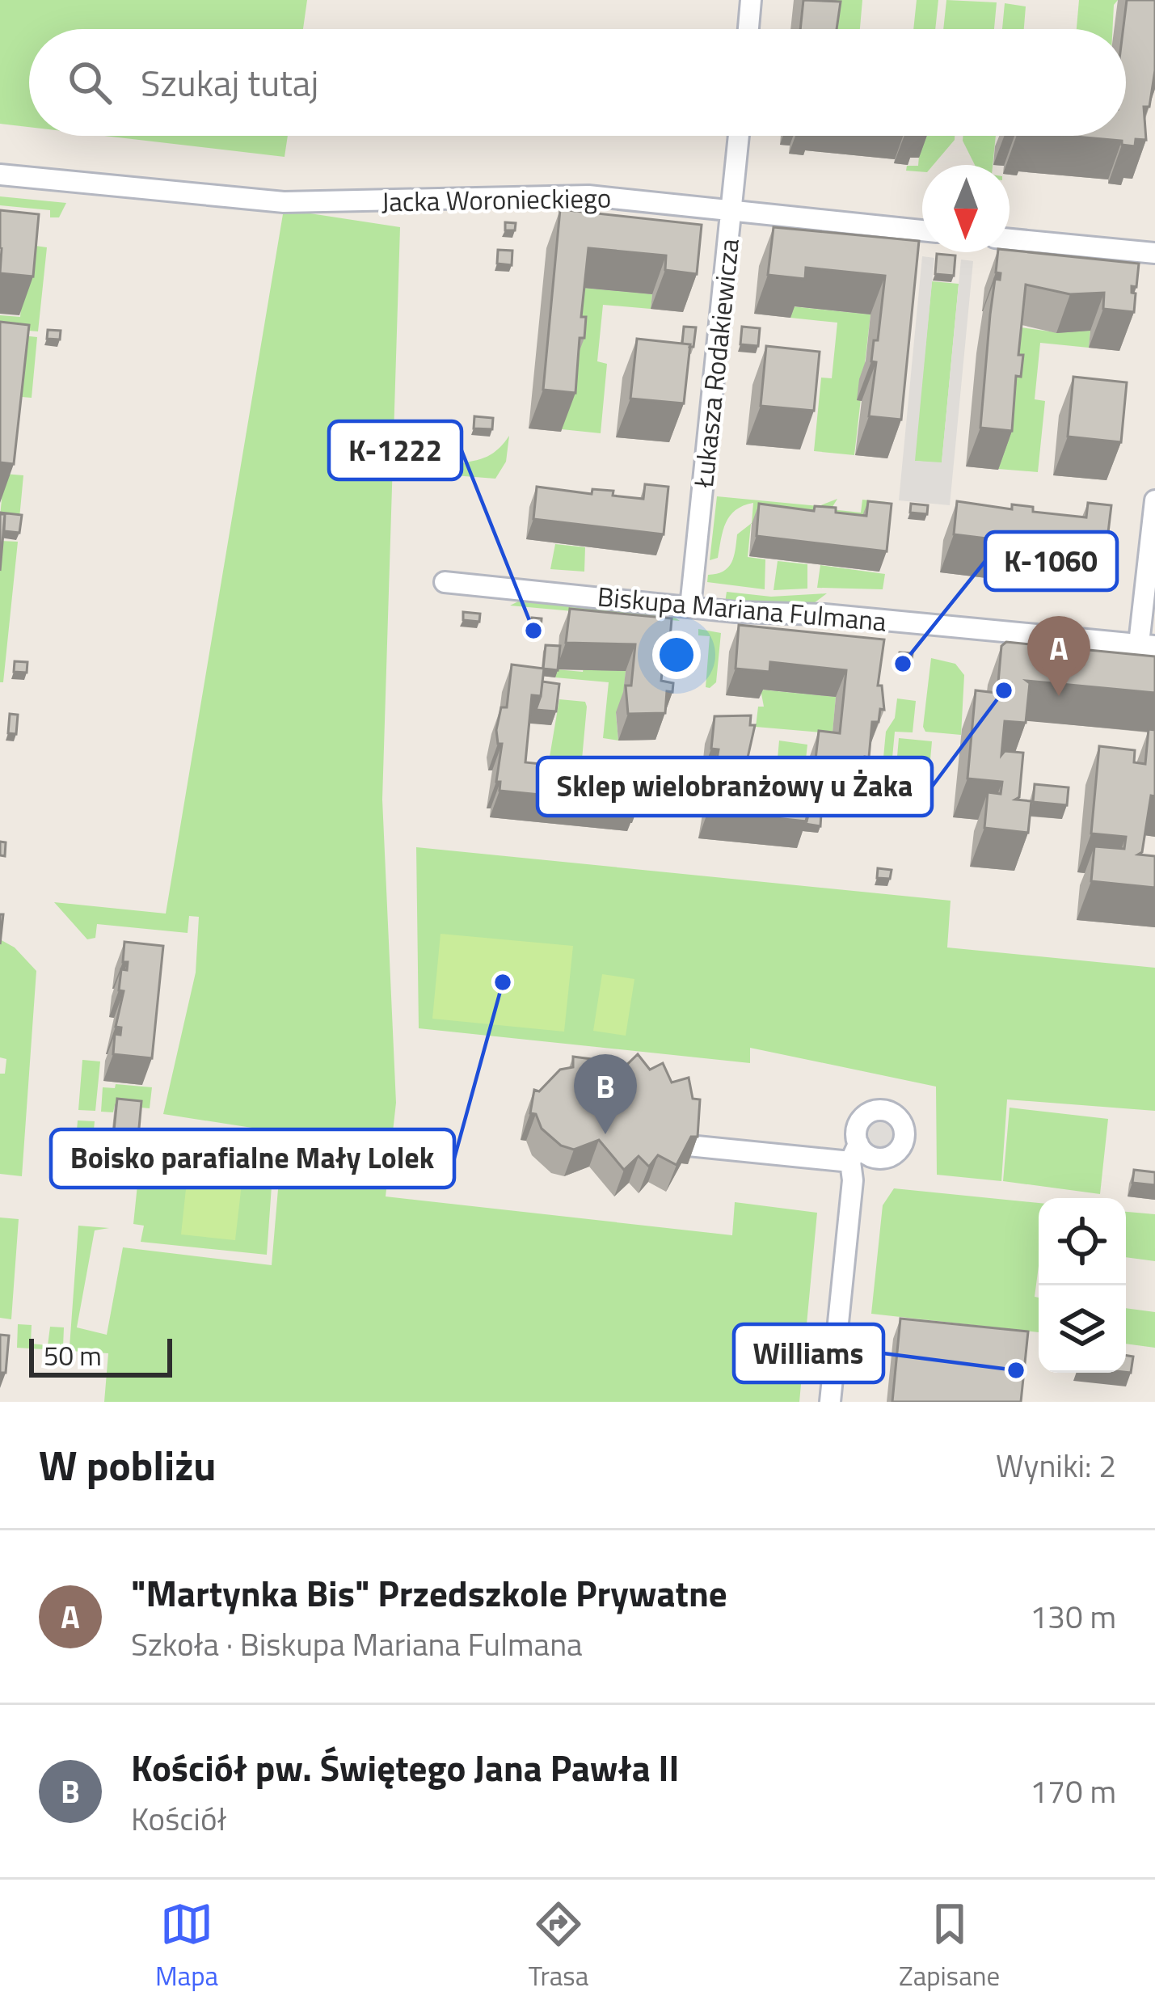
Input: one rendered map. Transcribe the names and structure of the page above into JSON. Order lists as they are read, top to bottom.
{
  "streets": {
    "street": ["Jacka Woronieckiego", "Łukasza Rodakiewicza", "Biskupa Mariana Fulmana"]
  },
  "crossings": [
    ["Jacka Woronieckiego", "Łukasza Rodakiewicza"],
    ["Łukasza Rodakiewicza", "Biskupa Mariana Fulmana"]
  ],
  "places": [
    "K-1222",
    "K-1060",
    "Sklep wielobranżowy u Żaka",
    "Boisko parafialne Mały Lolek",
    "Williams"
  ],
  "scale_bar": "50 m",
  "north": "bottom",
  "page": {
    "search": "Szukaj tutaj",
    "pins": ["A", "B"],
    "scale": "50 m",
    "heading": ["W pobliżu", "Wyniki: 2"],
    "list": [
      {
        "mark": "A",
        "name": "\"Martynka Bis\" Przedszkole Prywatne",
        "note": "Szkoła · Biskupa Mariana Fulmana",
        "value": "130 m"
      },
      {
        "mark": "B",
        "name": "Kościół pw. Świętego Jana Pawła II",
        "note": "Kościół",
        "value": "170 m"
      }
    ],
    "nav": ["Mapa", "Trasa", "Zapisane"]
  }
}
